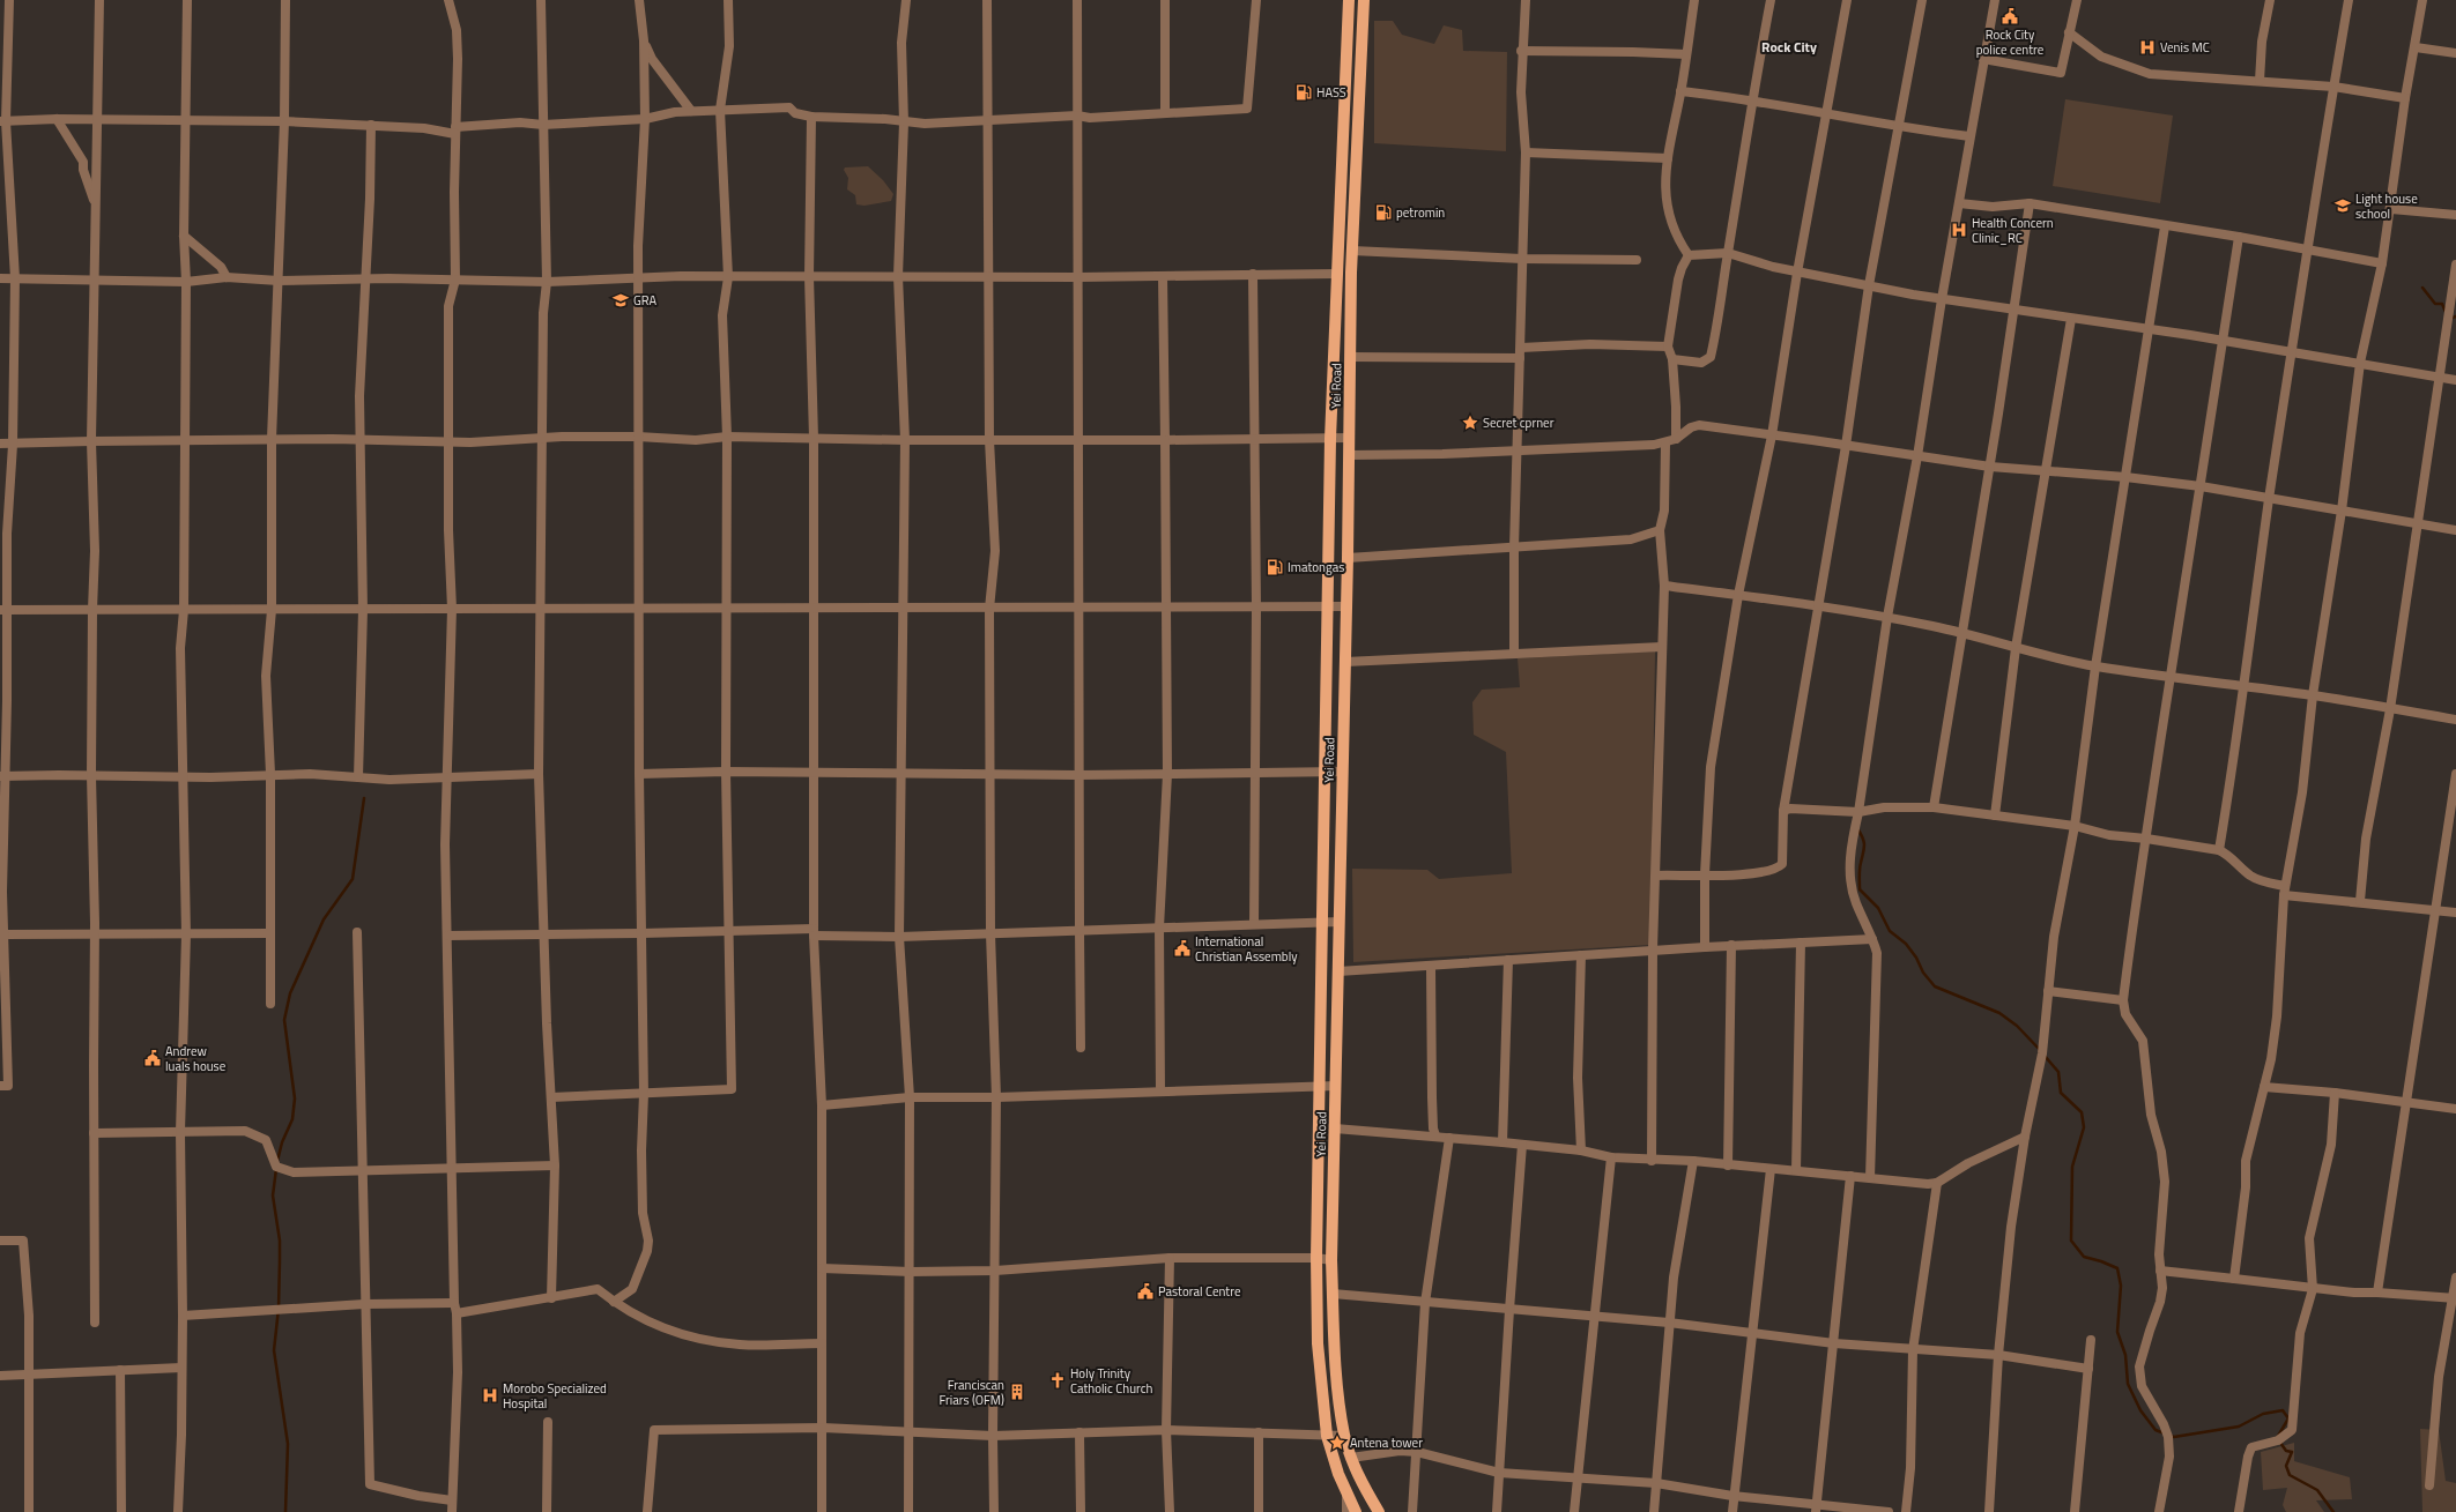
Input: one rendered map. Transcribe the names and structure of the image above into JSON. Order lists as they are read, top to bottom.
{
  "streets": {
    "main road": ["Yei Road"]
  },
  "districts": ["Rock City"],
  "places": {
    "public building": [
      "Rock City police centre",
      "International Christian Assembly",
      "Andrew luals house",
      "Pastoral Centre"
    ],
    "hospital": ["Venis MC", "Health Concern Clinic_RC", "Morobo Specialized Hospital"],
    "fuel station": ["HASS", "petromin", "Imatongas"],
    "school or university": ["Light house school", "GRA"],
    "place": ["Secret cprner", "Antena tower"],
    "church": ["Holy Trinity Catholic Church"],
    "building": ["Franciscan Friars (OFM)"]
  }
}
